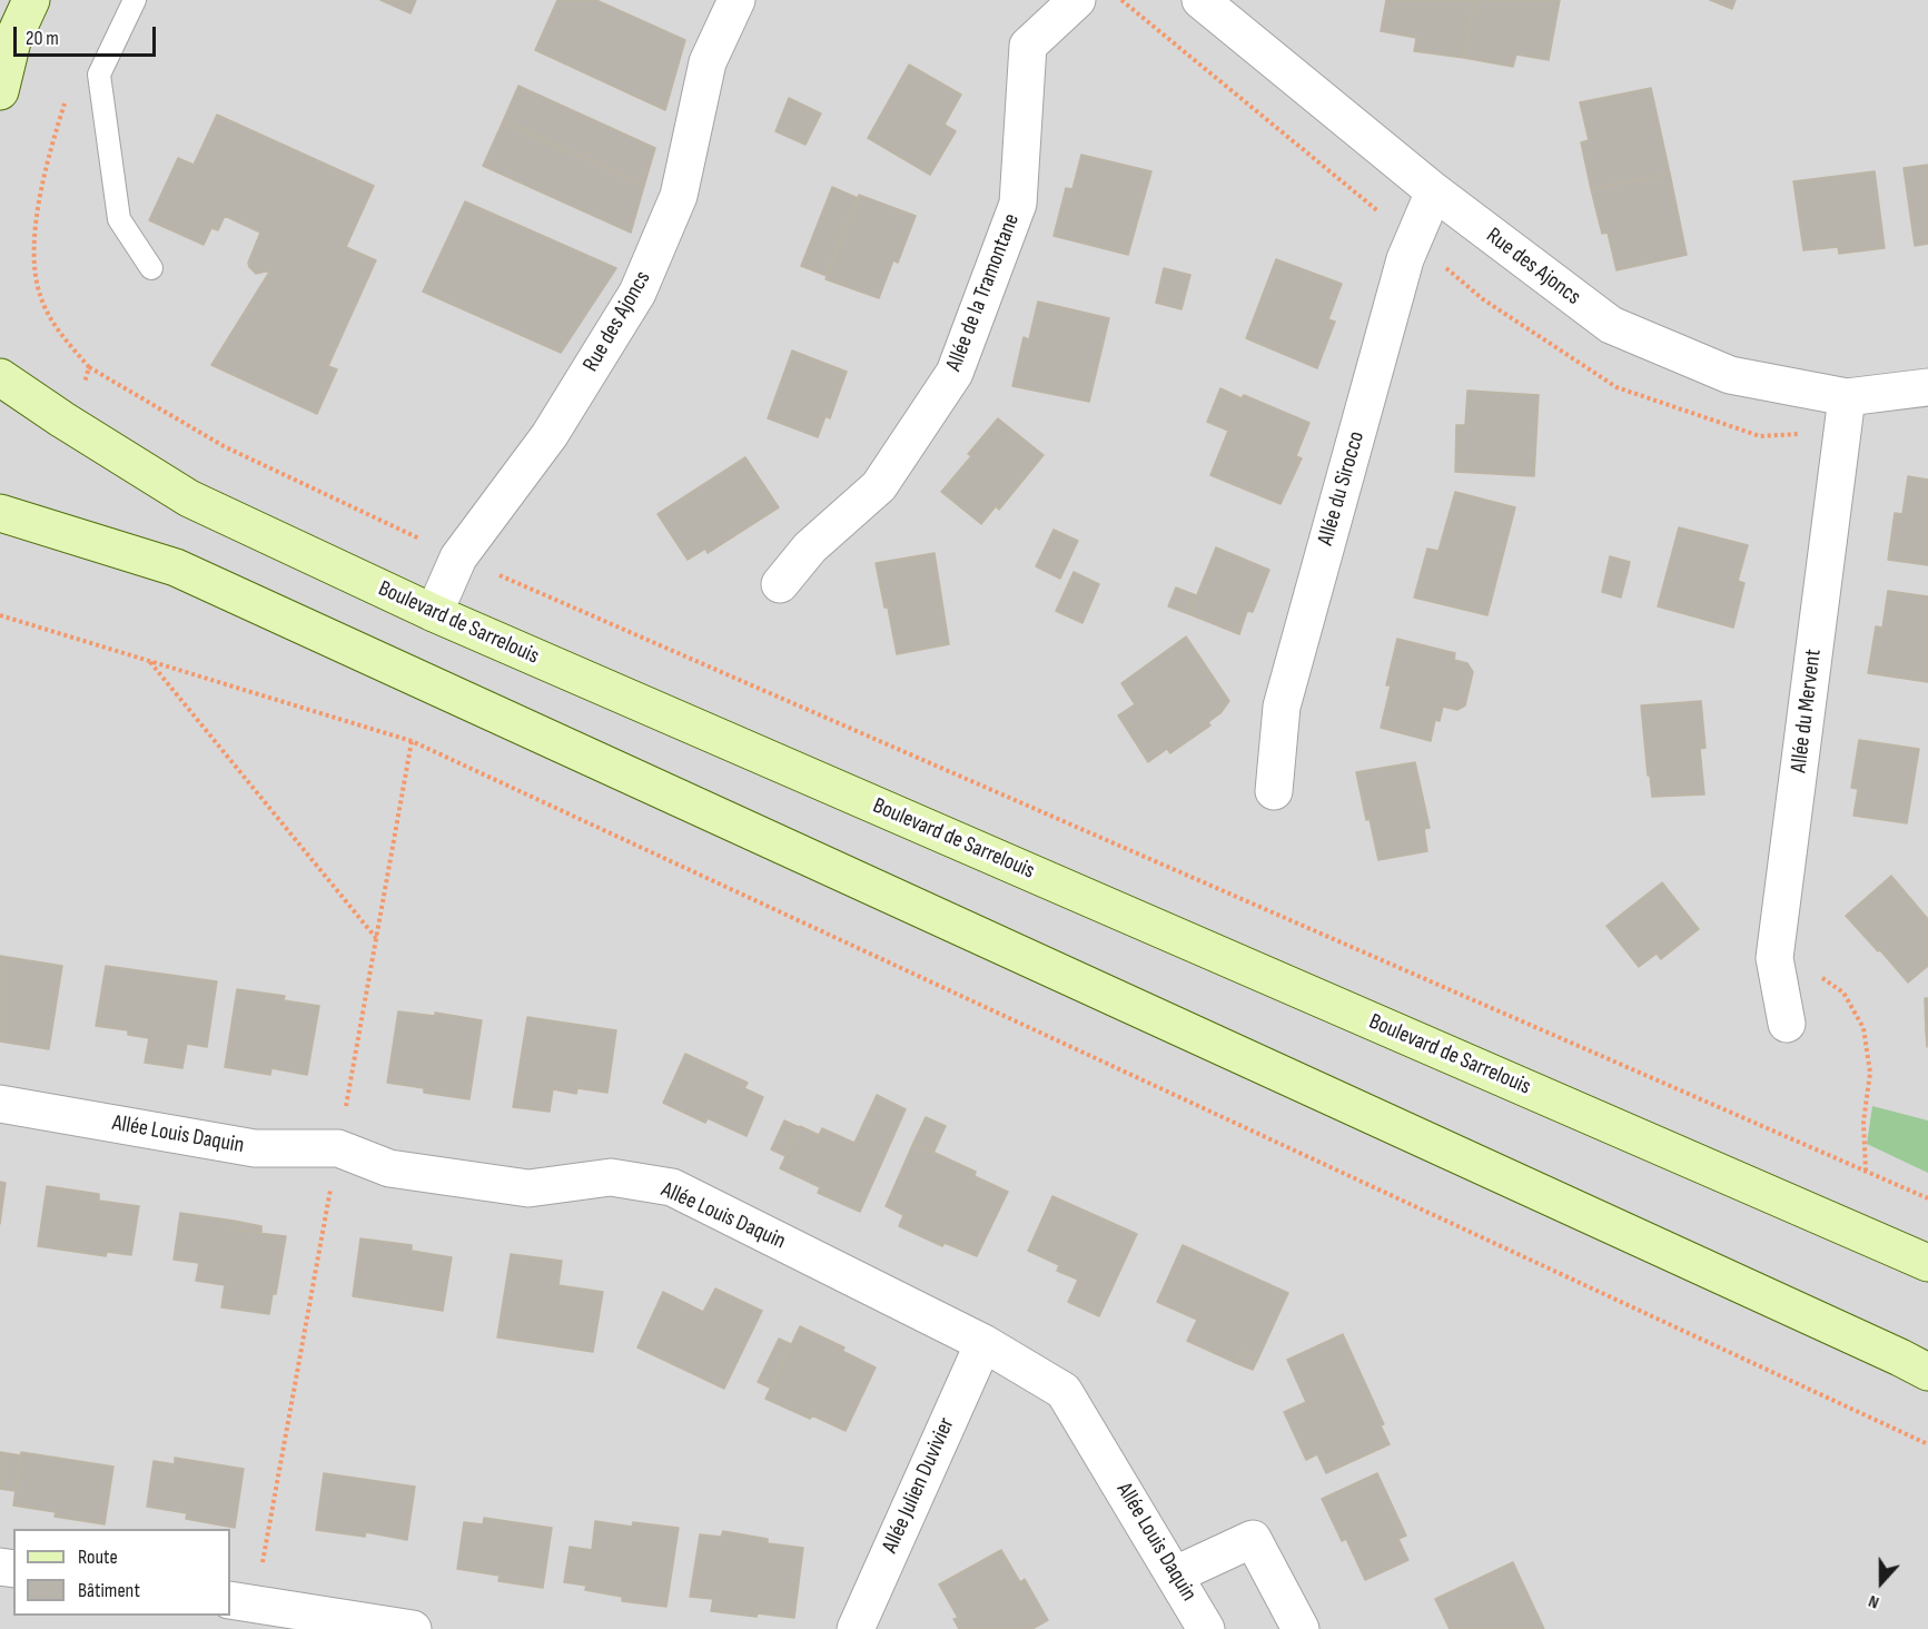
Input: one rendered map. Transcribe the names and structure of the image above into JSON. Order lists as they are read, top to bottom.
{
  "streets": {
    "main road": ["Boulevard de Sarrelouis"],
    "street": [
      "Rue des Ajoncs",
      "Allée de la Tramontane",
      "Allée du Sirocco",
      "Allée du Mervent",
      "Allée Louis Daquin",
      "Allée Julien Duvivier"
    ]
  },
  "crossings": [
    ["Rue des Ajoncs", "Allée du Sirocco"],
    ["Rue des Ajoncs", "Boulevard de Sarrelouis"],
    ["Rue des Ajoncs", "Allée du Mervent"],
    ["Allée Louis Daquin", "Allée Julien Duvivier"]
  ],
  "legend": ["Route", "Bâtiment"],
  "scale_bar": "20 m",
  "north": "bottom"
}
